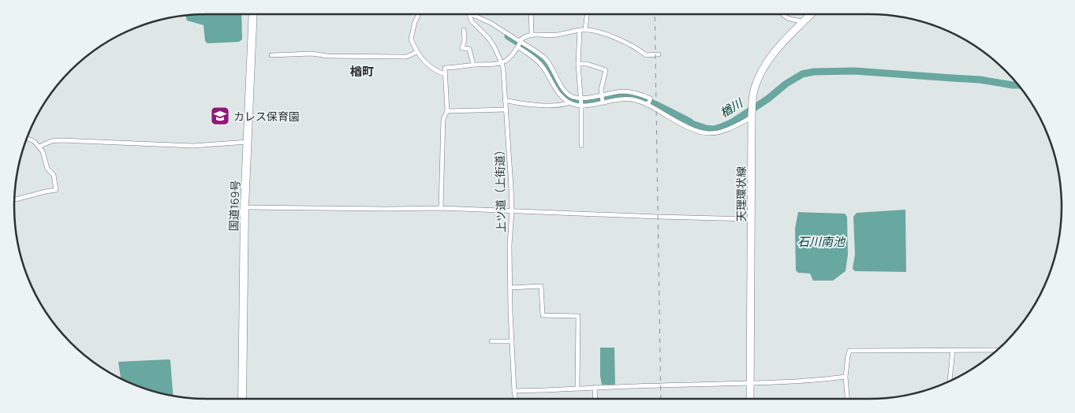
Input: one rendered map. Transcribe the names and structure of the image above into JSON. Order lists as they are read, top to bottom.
{
  "streets": {
    "highway": ["国道169号"],
    "main road": ["天理環状線"],
    "street": ["上ツ道（上街道）"]
  },
  "districts": ["楢町"],
  "water": ["楢川", "石川南池"],
  "places": {
    "school or university": ["カレス保育園"]
  }
}
